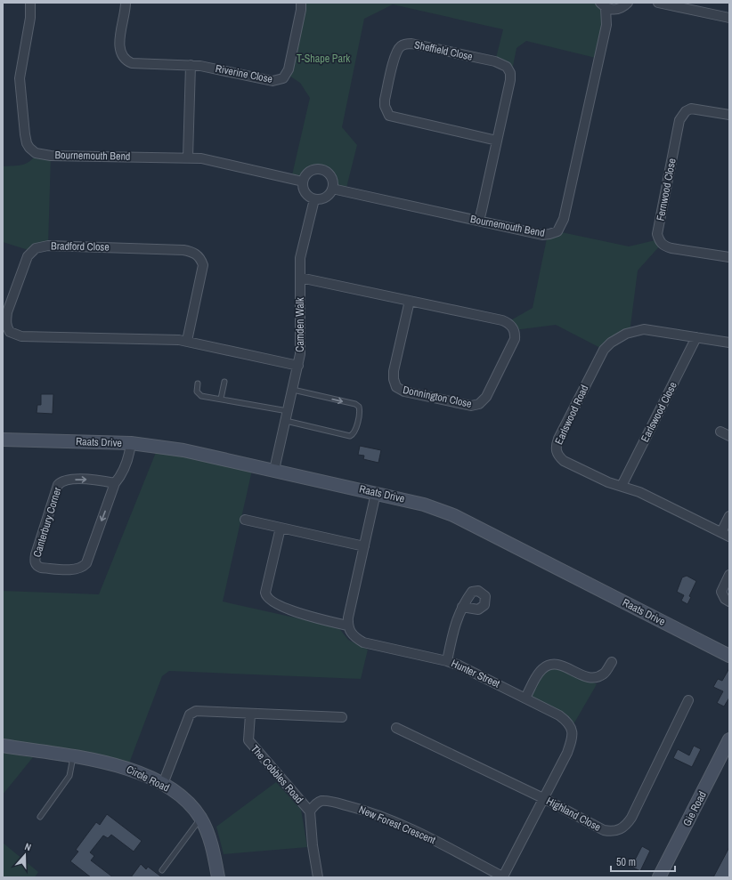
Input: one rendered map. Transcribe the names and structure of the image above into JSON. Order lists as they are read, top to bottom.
{
  "streets": {
    "street": [
      "Sheffield Close",
      "Riverine Close",
      "Bournemouth Bend",
      "Fernwood Close",
      "Bradford Close",
      "Camden Walk",
      "Donnington Close",
      "Earlswood Close",
      "Earlswood Road",
      "Raats Drive",
      "Canterbury Corner",
      "Hunter Street",
      "The Cobbles Road",
      "Circle Road",
      "Gie Road",
      "Highland Close",
      "New Forest Crescent"
    ]
  },
  "crossings": [
    ["Sheffield Close", "Bournemouth Bend"],
    ["Bournemouth Bend", "Camden Walk"],
    ["Bradford Close", "Camden Walk"],
    ["Camden Walk", "Donnington Close"],
    ["Camden Walk", "Raats Drive"],
    ["Earlswood Close", "Earlswood Road"],
    ["Raats Drive", "Canterbury Corner"],
    ["Hunter Street", "Highland Close"],
    ["Hunter Street", "New Forest Crescent"],
    ["The Cobbles Road", "New Forest Crescent"]
  ],
  "parks": ["T-Shape Park"],
  "scale_bar": "50 m",
  "north": "top"
}
